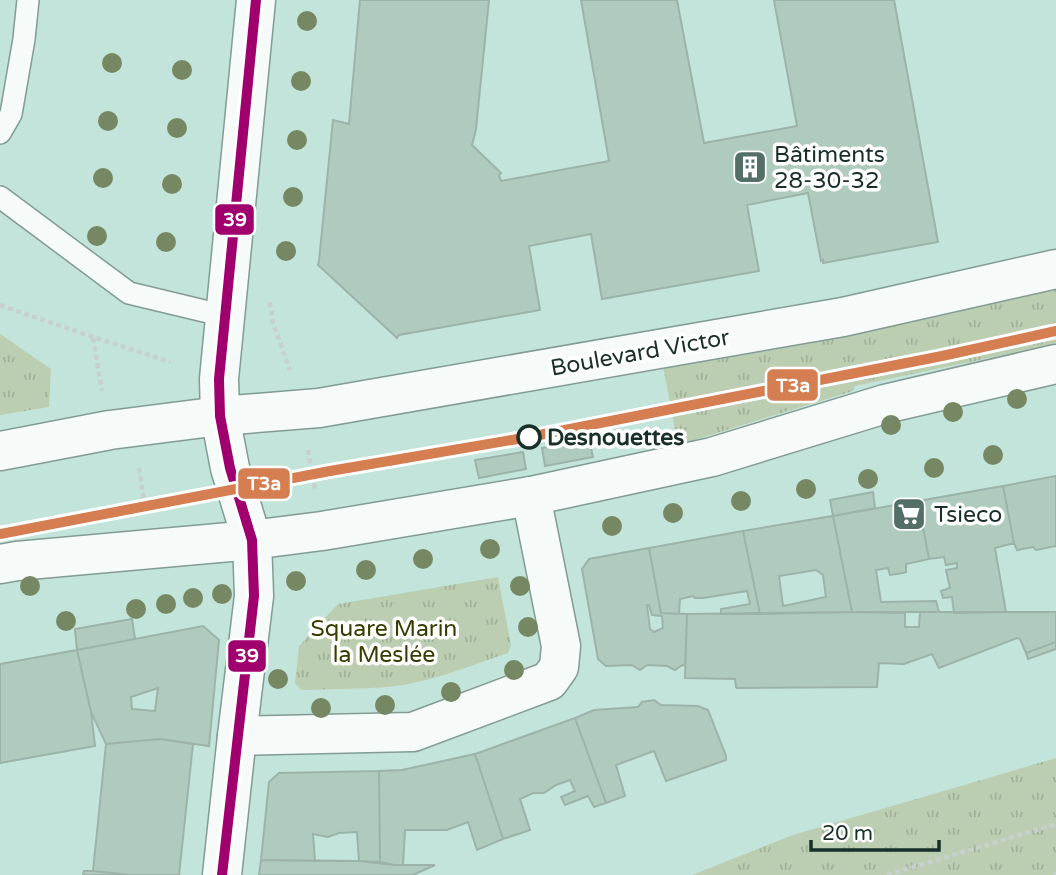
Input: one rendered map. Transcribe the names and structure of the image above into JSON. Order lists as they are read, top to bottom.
{
  "streets": {
    "main road": ["Boulevard Victor"]
  },
  "parks": ["Square Marin la Meslée"],
  "places": {
    "building": ["Bâtiments 28-30-32"],
    "other": ["Desnouettes"],
    "supermarket": ["Tsieco"]
  },
  "lines": ["transit line 39", "transit line T3a"],
  "scale_bar": "20 m"
}
